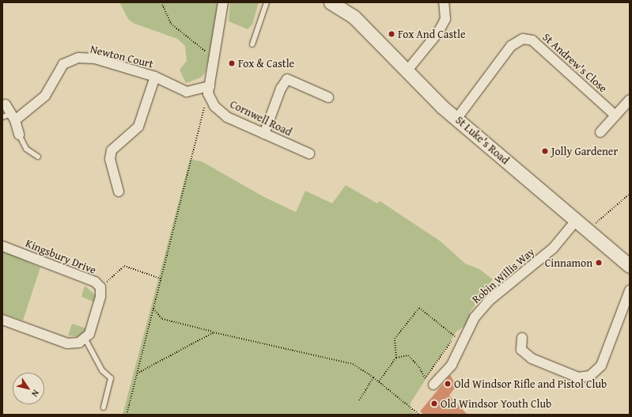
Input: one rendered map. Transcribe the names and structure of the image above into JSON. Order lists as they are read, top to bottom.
{
  "streets": {
    "main road": ["St Luke's Road"],
    "street": [
      "Newton Court",
      "St Andrew's Close",
      "Cornwell Road",
      "Kingsbury Drive",
      "Robin Willis Way"
    ]
  },
  "crossings": [
    ["Newton Court", "Cornwell Road"],
    ["St Andrew's Close", "St Luke's Road"],
    ["St Luke's Road", "Robin Willis Way"]
  ],
  "places": [
    "Fox And Castle",
    "Fox & Castle",
    "Jolly Gardener",
    "Cinnamon",
    "Old Windsor Rifle and Pistol Club",
    "Old Windsor Youth Club"
  ],
  "north": "bottom right"
}
